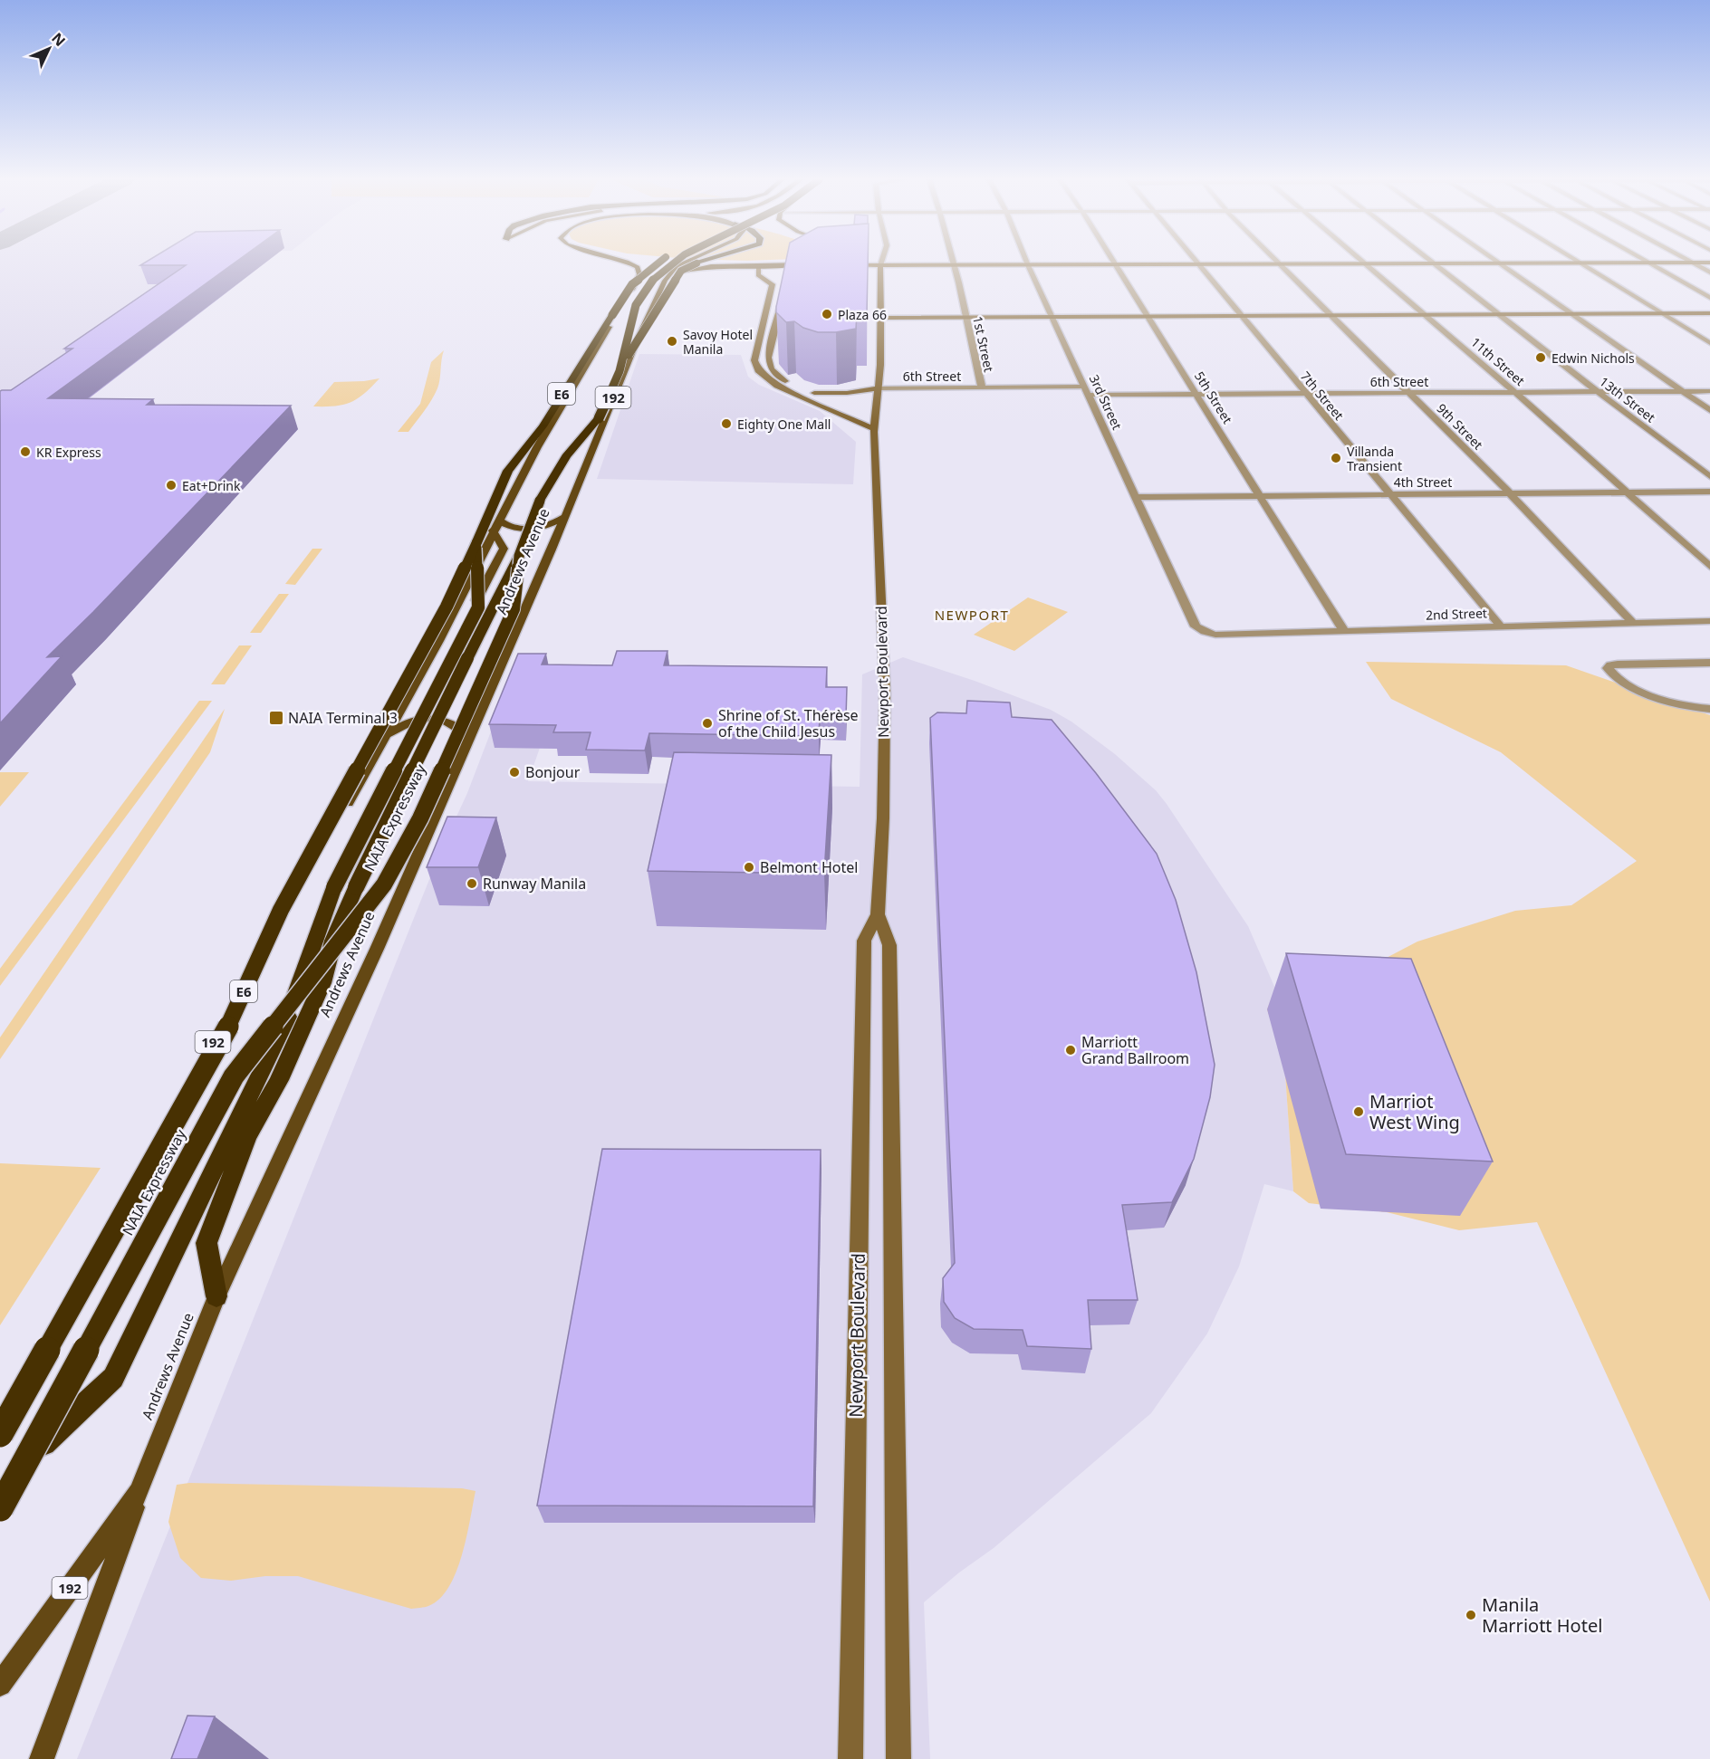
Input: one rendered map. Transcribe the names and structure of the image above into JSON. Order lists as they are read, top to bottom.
{
  "streets": {
    "highway": ["E6", "NAIA Expressway"],
    "main road": ["192", "Andrews Avenue"],
    "street": [
      "1st Street",
      "11th Street",
      "6th Street",
      "7th Street",
      "5th Street",
      "13th Street",
      "3rd Street",
      "9th Street",
      "4th Street",
      "2nd Street",
      "Newport Boulevard"
    ]
  },
  "crossings": [
    ["1st Street", "6th Street"],
    ["11th Street", "6th Street"],
    ["11th Street", "4th Street"],
    ["6th Street", "7th Street"],
    ["6th Street", "5th Street"],
    ["6th Street", "13th Street"],
    ["6th Street", "3rd Street"],
    ["6th Street", "9th Street"],
    ["6th Street", "Newport Boulevard"],
    ["7th Street", "4th Street"],
    ["7th Street", "2nd Street"],
    ["5th Street", "4th Street"],
    ["5th Street", "2nd Street"],
    ["3rd Street", "4th Street"],
    ["3rd Street", "2nd Street"],
    ["9th Street", "4th Street"],
    ["9th Street", "2nd Street"]
  ],
  "districts": ["NEWPORT"],
  "places": {
    "other": [
      "Plaza 66",
      "Savoy Hotel Manila",
      "Edwin Nichols",
      "Eighty One Mall",
      "KR Express",
      "Villanda Transient",
      "Eat+Drink",
      "Shrine of St. Thérèse of the Child Jesus",
      "Bonjour",
      "Belmont Hotel",
      "Runway Manila",
      "Marriott Grand Ballroom",
      "Marriot West Wing",
      "Manila Marriott Hotel"
    ],
    "transit": ["NAIA Terminal 3"]
  },
  "north": "top right"
}
